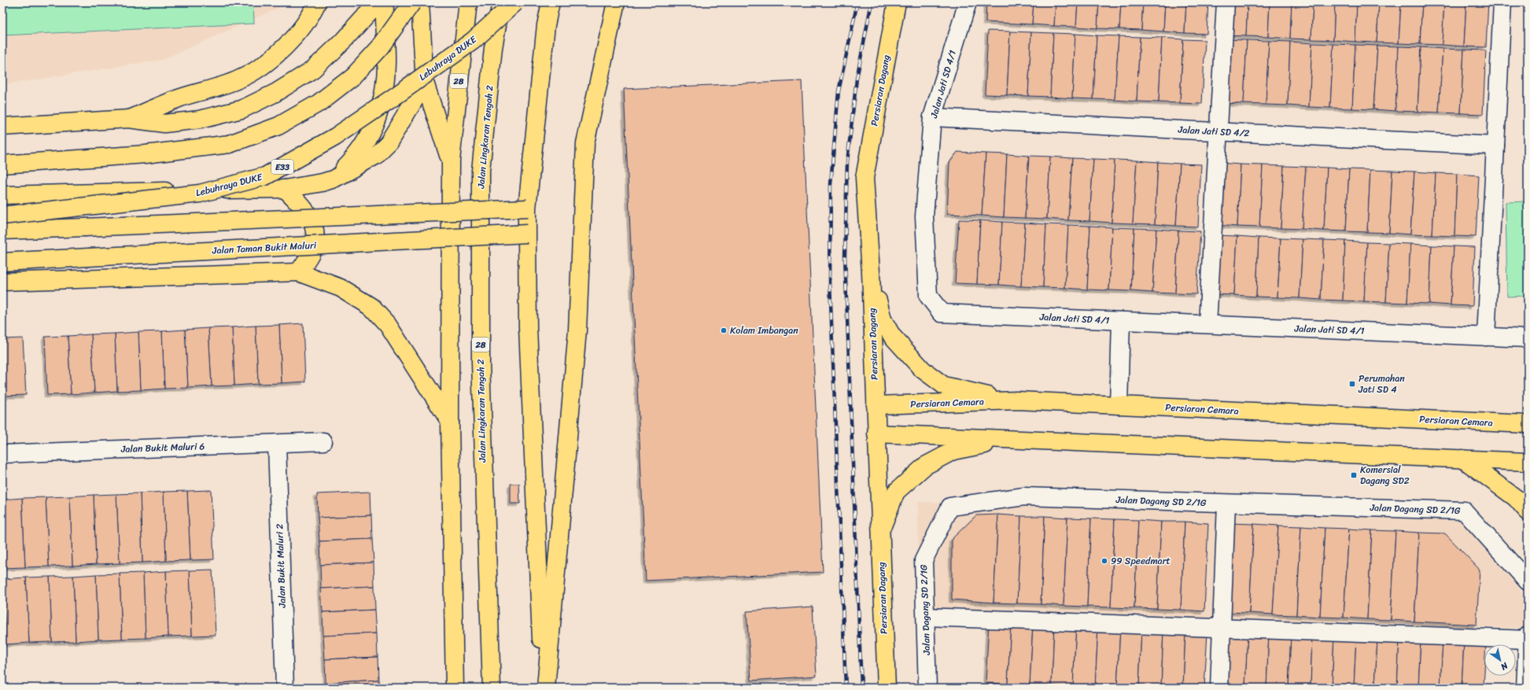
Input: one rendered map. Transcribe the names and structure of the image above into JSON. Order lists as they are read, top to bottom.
{
  "streets": {
    "main road": [
      "Lebuhraya DUKE",
      "28",
      "Persiaran Dagang",
      "Jalan Lingkaran Tengah 2",
      "E33",
      "Jalan Taman Bukit Maluri",
      "Persiaran Cemara"
    ],
    "street": [
      "Jalan Jati SD 4/1",
      "Jalan Jati SD 4/2",
      "Jalan Bukit Maluri 6",
      "Jalan Dagang SD 2/1G",
      "Jalan Bukit Maluri 2"
    ]
  },
  "crossings": [
    ["Jalan Jati SD 4/1", "Jalan Jati SD 4/2"],
    ["Persiaran Dagang", "Persiaran Cemara"],
    ["Jalan Bukit Maluri 6", "Jalan Bukit Maluri 2"]
  ],
  "places": {
    "other": ["Kolam Imbangan", "99 Speedmart"],
    "transit": ["Perumahan Jati SD 4", "Komersial Dagang SD2"]
  },
  "north": "bottom right"
}
